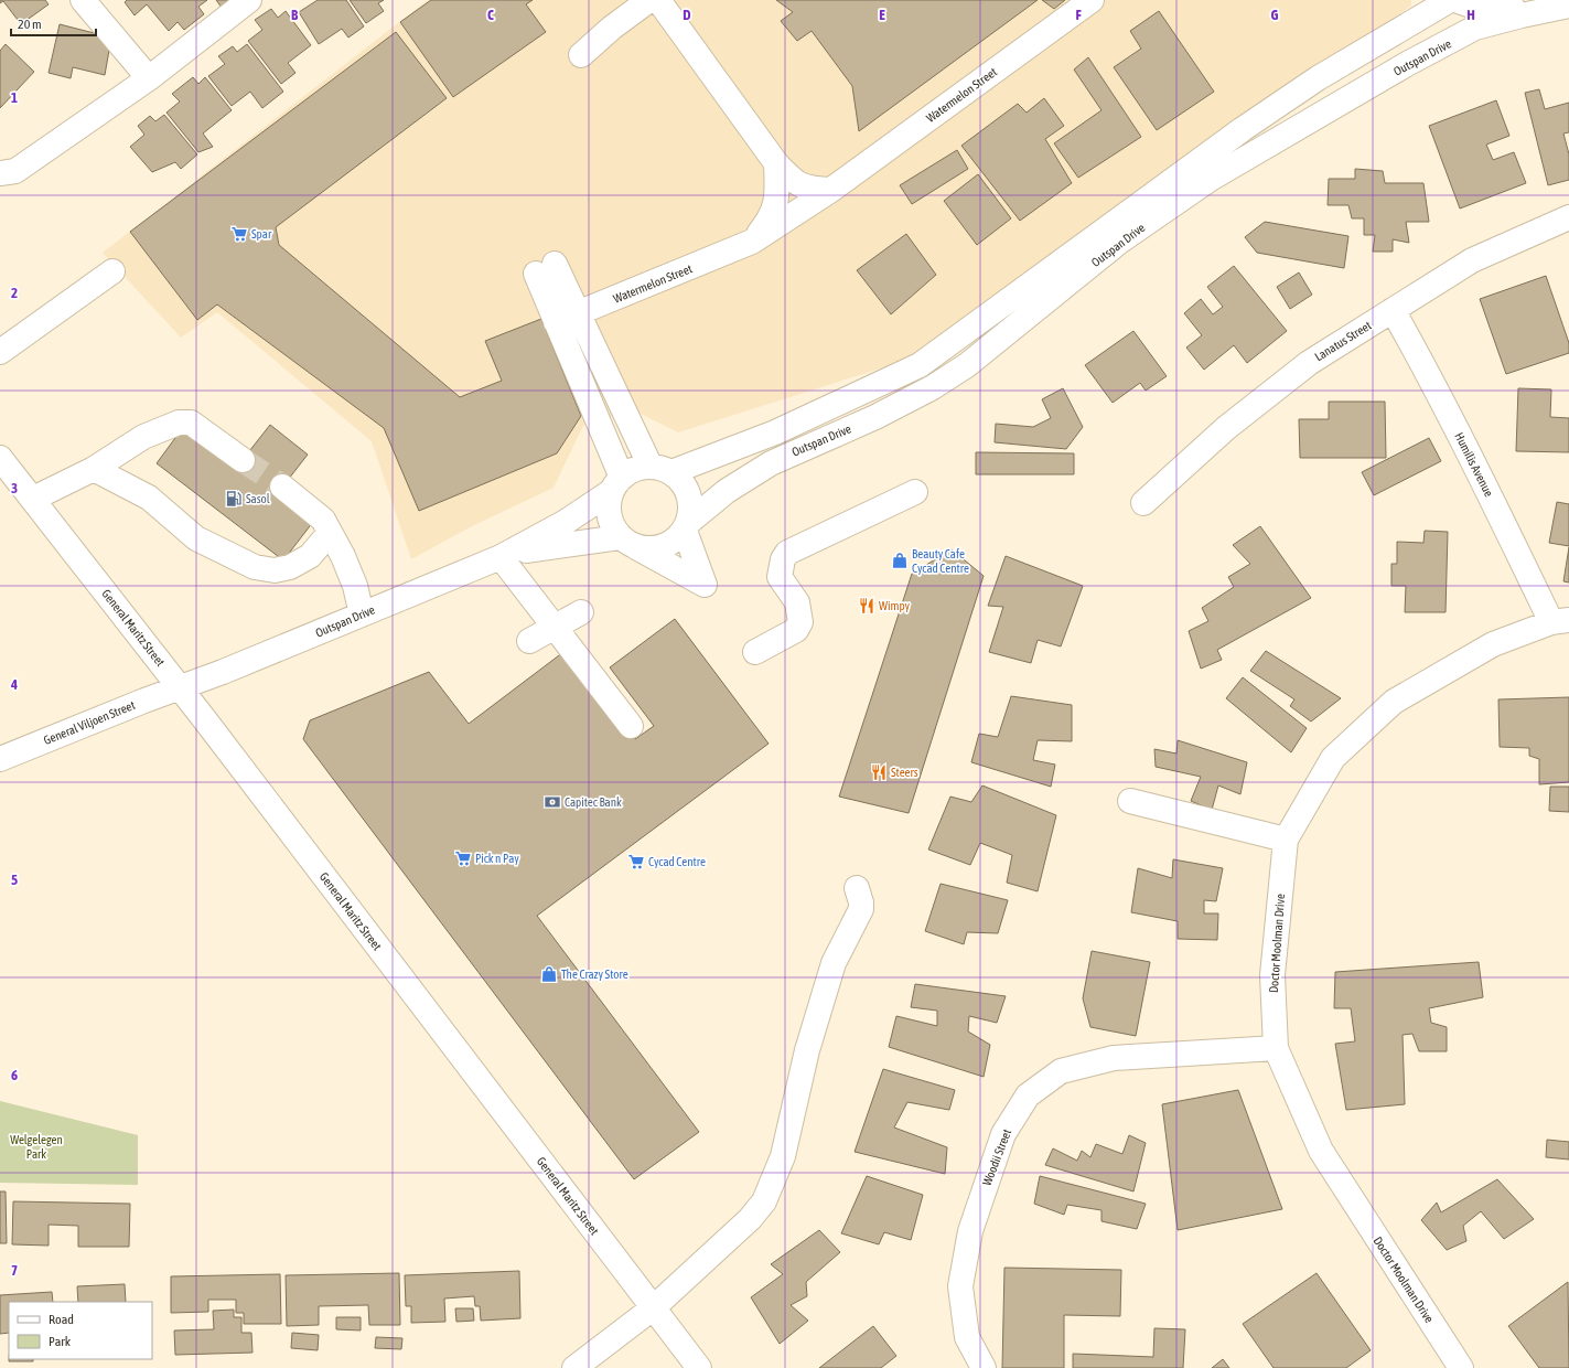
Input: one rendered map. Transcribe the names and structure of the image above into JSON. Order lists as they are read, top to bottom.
{
  "streets": {
    "street": [
      "Outspan Drive",
      "Watermelon Street",
      "Lanatus Street",
      "Humilis Avenue",
      "General Maritz Street",
      "General Viljoen Street",
      "Doctor Moolman Drive",
      "Woodii Street"
    ]
  },
  "crossings": [
    ["Outspan Drive", "General Maritz Street"],
    ["Outspan Drive", "General Viljoen Street"],
    ["Lanatus Street", "Humilis Avenue"],
    ["Humilis Avenue", "Doctor Moolman Drive"],
    ["General Maritz Street", "General Viljoen Street"],
    ["Doctor Moolman Drive", "Woodii Street"]
  ],
  "parks": ["Welgelegen Park"],
  "places": {
    "supermarket": ["Spar", "Pick n Pay", "Cycad Centre"],
    "fuel station": ["Sasol"],
    "shop": ["Beauty Cafe Cycad Centre", "The Crazy Store"],
    "restaurant": ["Wimpy", "Steers"],
    "bank": ["Capitec Bank"]
  },
  "legend": ["Road", "Park"],
  "scale_bar": "20 m",
  "grid": {
    "columns": [
      "B",
      "C",
      "D",
      "E",
      "F",
      "G",
      "H"
    ],
    "rows": [
      "1",
      "2",
      "3",
      "4",
      "5",
      "6",
      "7"
    ]
  }
}
